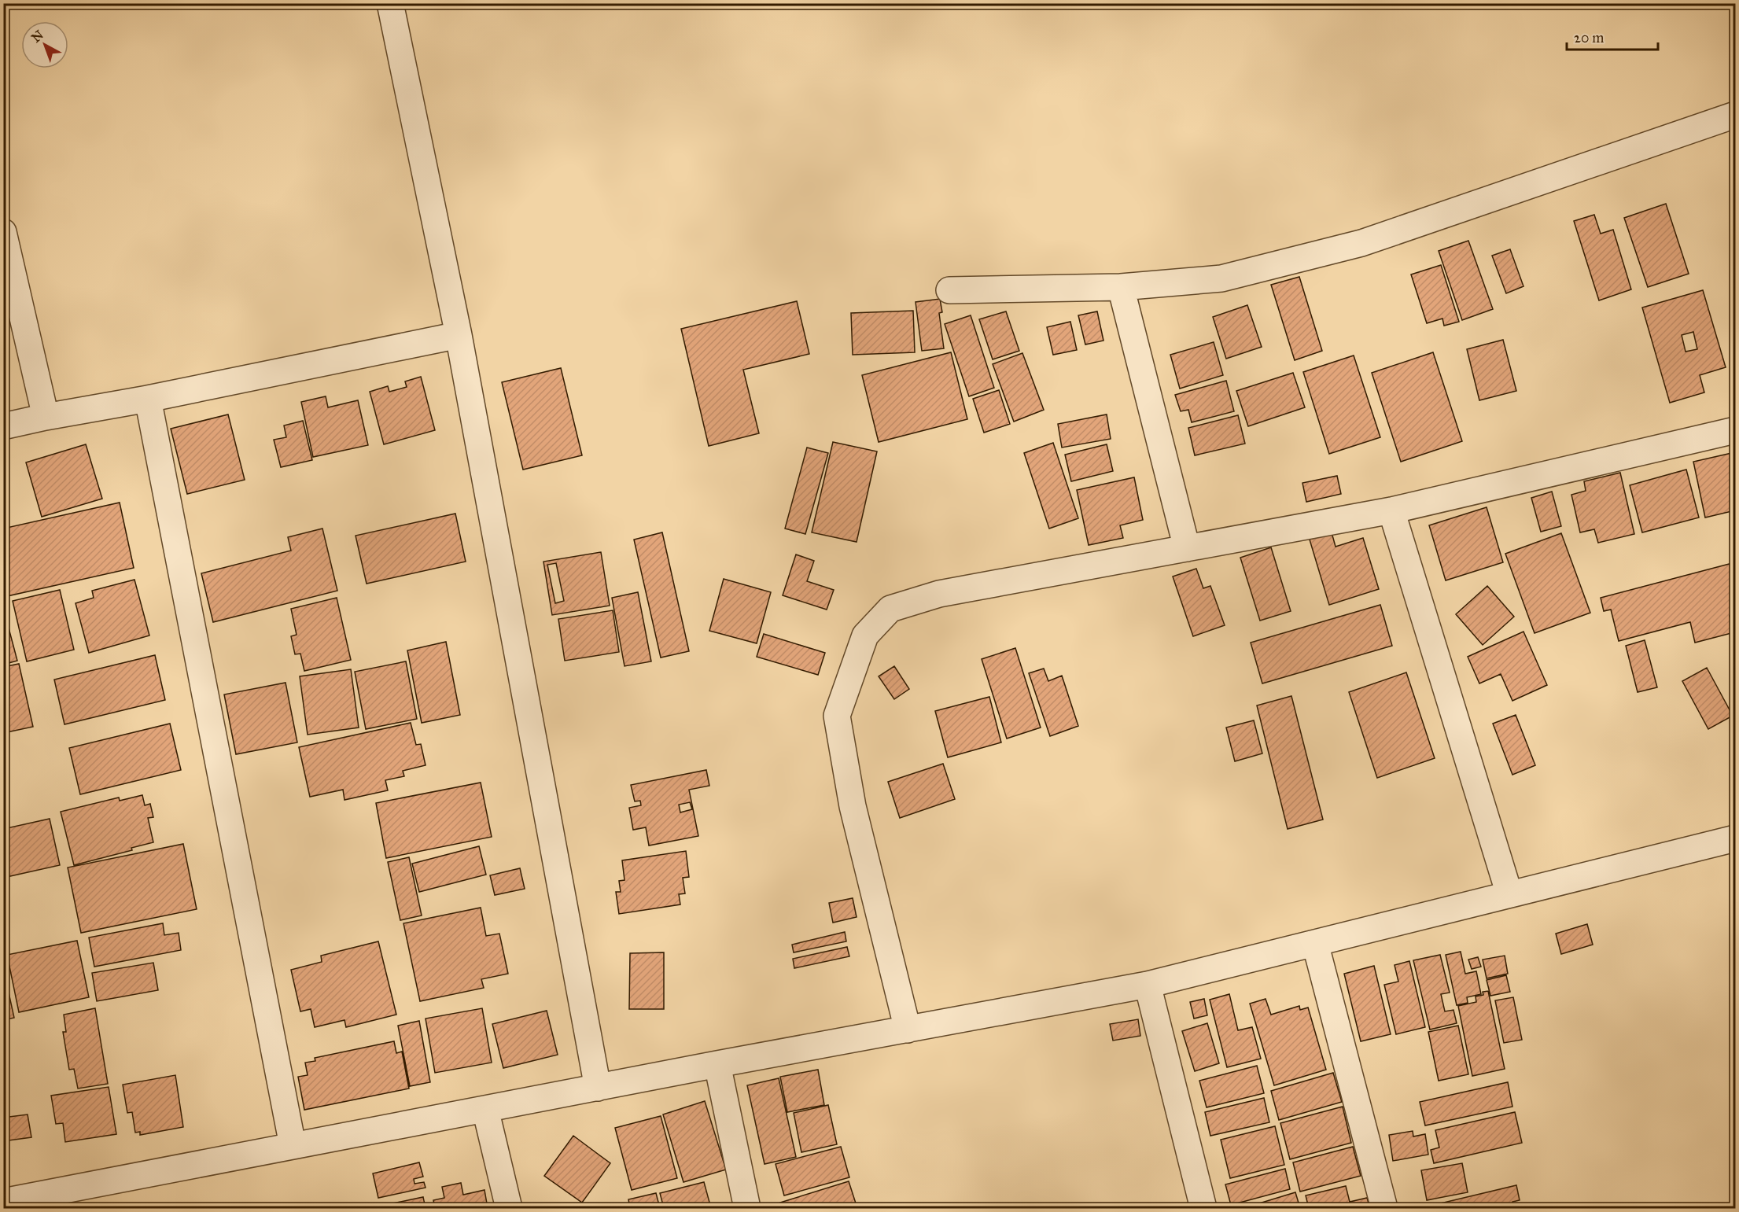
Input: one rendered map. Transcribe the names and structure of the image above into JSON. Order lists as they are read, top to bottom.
{
  "scale_bar": "20 m",
  "north": "top left"
}
